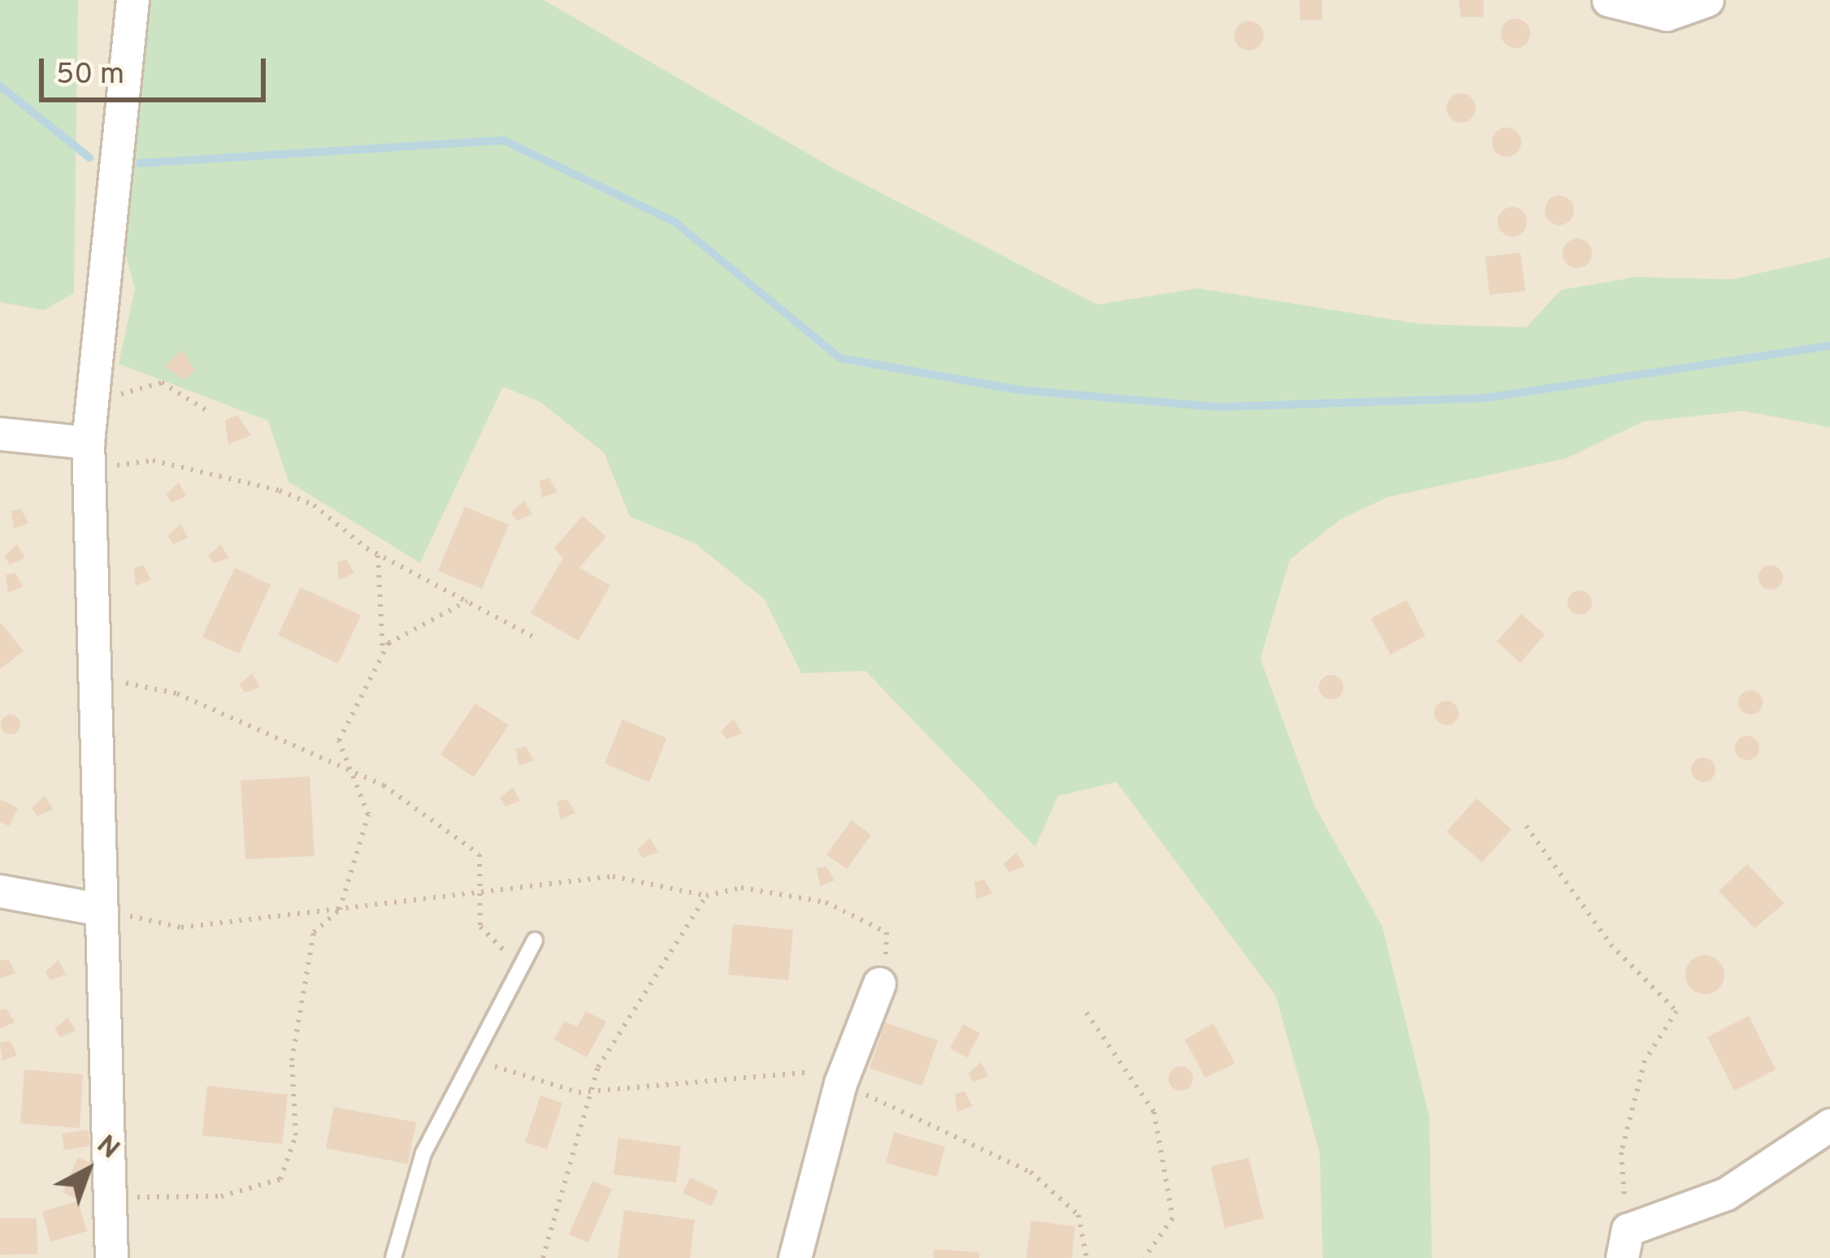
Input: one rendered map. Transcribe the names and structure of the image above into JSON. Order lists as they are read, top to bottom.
{
  "scale_bar": "50 m",
  "north": "top right"
}
